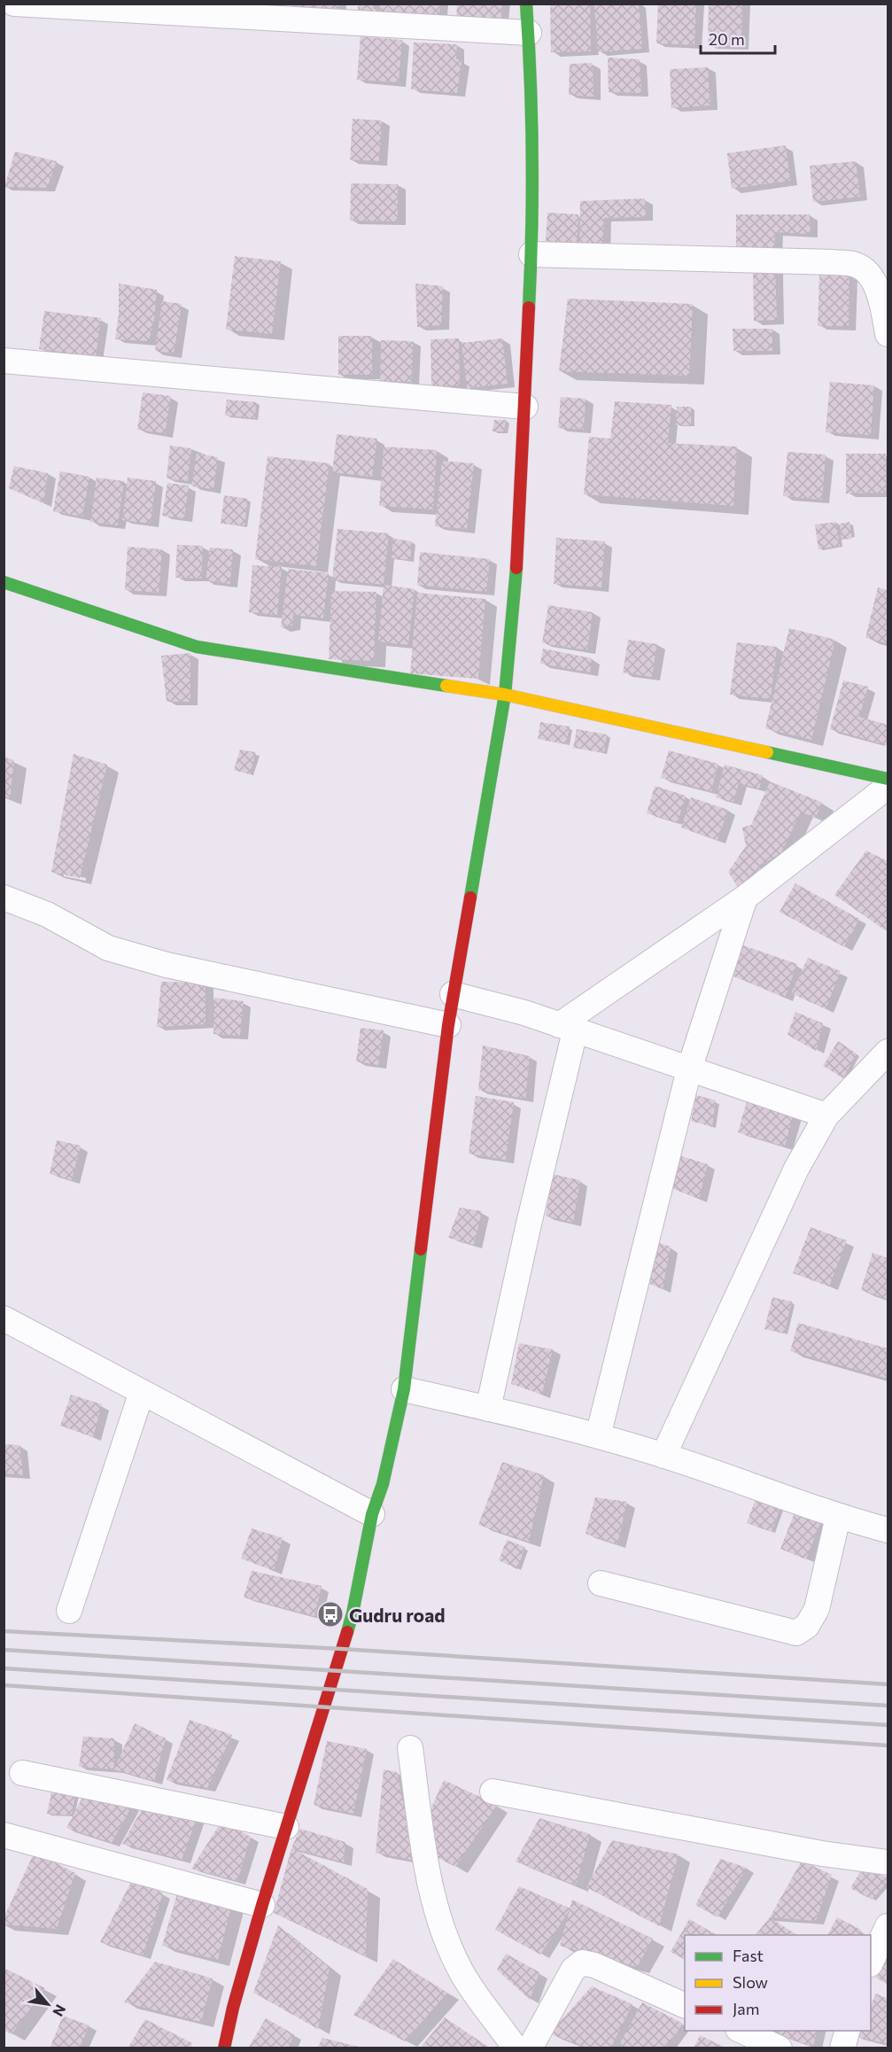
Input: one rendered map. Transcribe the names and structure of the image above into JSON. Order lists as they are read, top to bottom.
{
  "places": {
    "bus stop": ["Gudru road"]
  },
  "legend": ["Fast", "Slow", "Jam"],
  "scale_bar": "20 m",
  "north": "bottom right"
}
